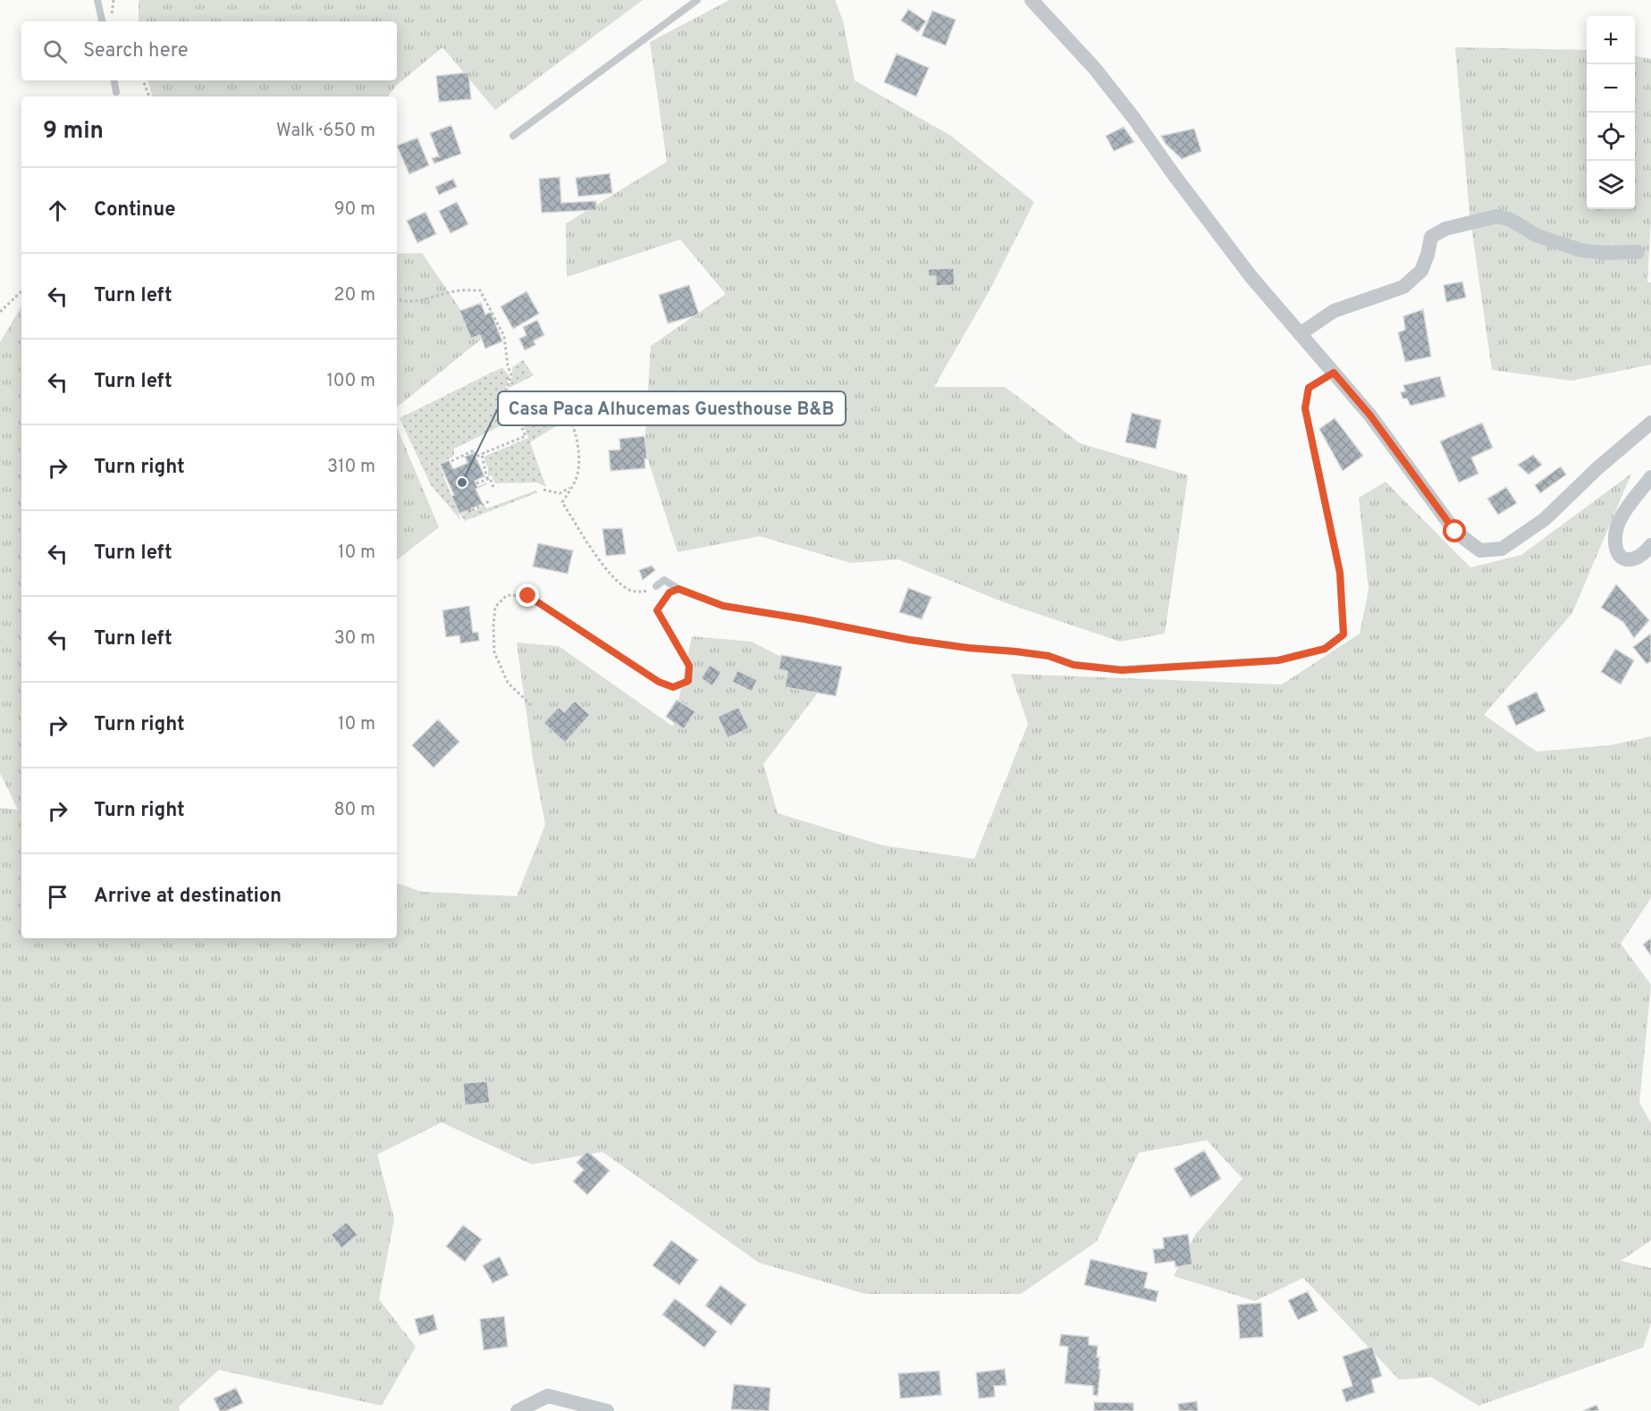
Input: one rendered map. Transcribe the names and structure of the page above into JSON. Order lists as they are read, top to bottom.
{
  "places": ["Casa Paca Alhucemas Guesthouse B&B"],
  "page": {
    "map_buttons": ["+", "−"],
    "search": "Search here",
    "heading": ["9 min", "Walk · 650 m"],
    "list": [
      ["Continue", "90 m"],
      ["Turn left", "20 m"],
      ["Turn left", "100 m"],
      ["Turn right", "310 m"],
      ["Turn left", "10 m"],
      ["Turn left", "30 m"],
      ["Turn right", "10 m"],
      ["Turn right", "80 m"],
      "Arrive at destination"
    ]
  }
}
